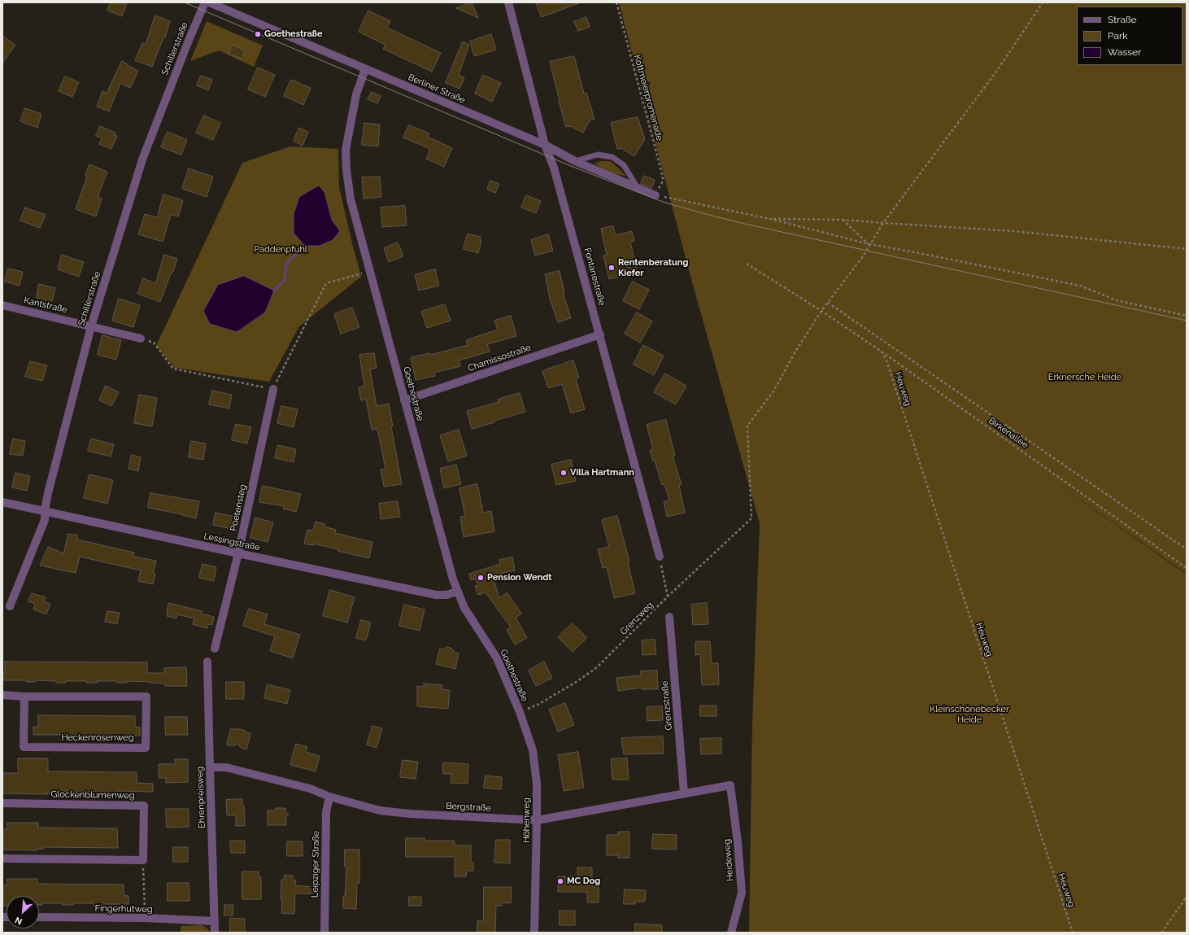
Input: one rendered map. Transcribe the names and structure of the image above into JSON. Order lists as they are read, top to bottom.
{
  "streets": {
    "street": [
      "Schillerstraße",
      "Berliner Straße",
      "Fontanestraße",
      "Kantstraße",
      "Chamissostraße",
      "Goethestraße",
      "Poetensteg",
      "Lessingstraße",
      "Grenzstraße",
      "Heckenrosenweg",
      "Glockenblumenweg",
      "Ehrenpreisweg",
      "Bergstraße",
      "Höhenweg",
      "Heideweg",
      "Leipziger Straße",
      "Fingerhutweg"
    ],
    "path": [
      "Kottmeierpromenade",
      "Heuweg",
      "Birkenallee",
      "Grenzweg"
    ]
  },
  "crossings": [
    ["Schillerstraße", "Kantstraße"],
    ["Schillerstraße", "Lessingstraße"],
    ["Berliner Straße", "Kottmeierpromenade"],
    ["Berliner Straße", "Fontanestraße"],
    ["Berliner Straße", "Goethestraße"],
    ["Fontanestraße", "Chamissostraße"],
    ["Chamissostraße", "Goethestraße"],
    ["Heuweg", "Birkenallee"],
    ["Goethestraße", "Lessingstraße"],
    ["Goethestraße", "Grenzweg"],
    ["Goethestraße", "Höhenweg"],
    ["Birkenallee", "Grenzweg"],
    ["Poetensteg", "Lessingstraße"],
    ["Grenzweg", "Höhenweg"],
    ["Grenzstraße", "Bergstraße"],
    ["Ehrenpreisweg", "Bergstraße"],
    ["Ehrenpreisweg", "Fingerhutweg"],
    ["Bergstraße", "Höhenweg"],
    ["Bergstraße", "Heideweg"],
    ["Bergstraße", "Leipziger Straße"]
  ],
  "parks": ["Paddenpfuhl", "Erknersche Heide", "Kleinschönebecker Heide"],
  "places": [
    "Goethestraße",
    "Rentenberatung Kiefer",
    "Villa Hartmann",
    "Pension Wendt",
    "MC Dog"
  ],
  "legend": ["Straße", "Park", "Wasser"],
  "north": "bottom left"
}
